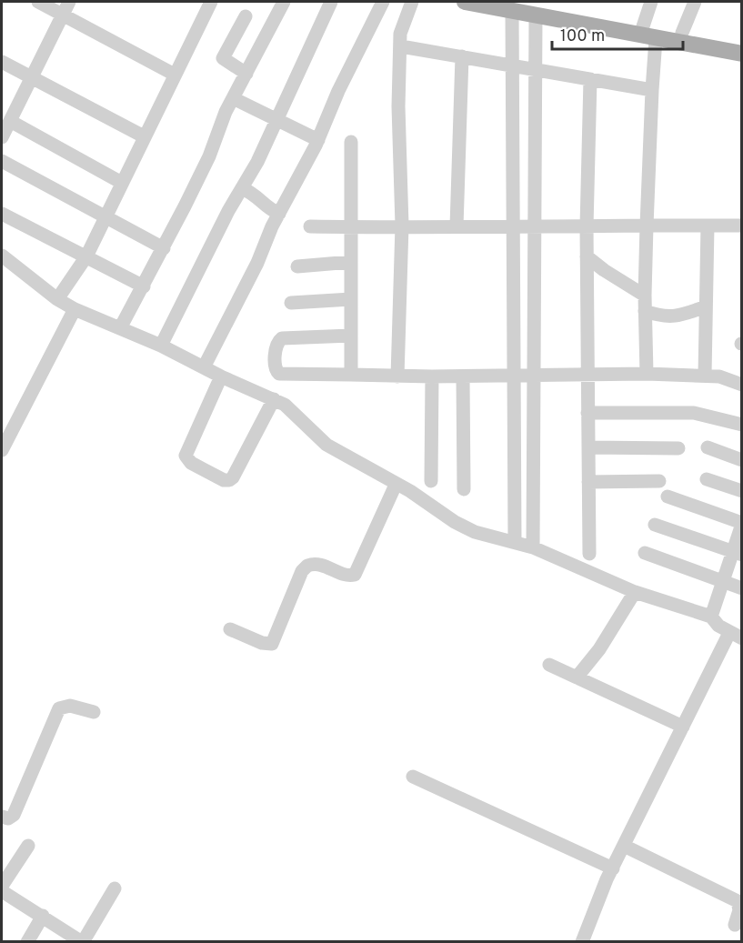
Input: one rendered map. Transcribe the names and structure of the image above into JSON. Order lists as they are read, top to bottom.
{
  "scale_bar": "100 m"
}
